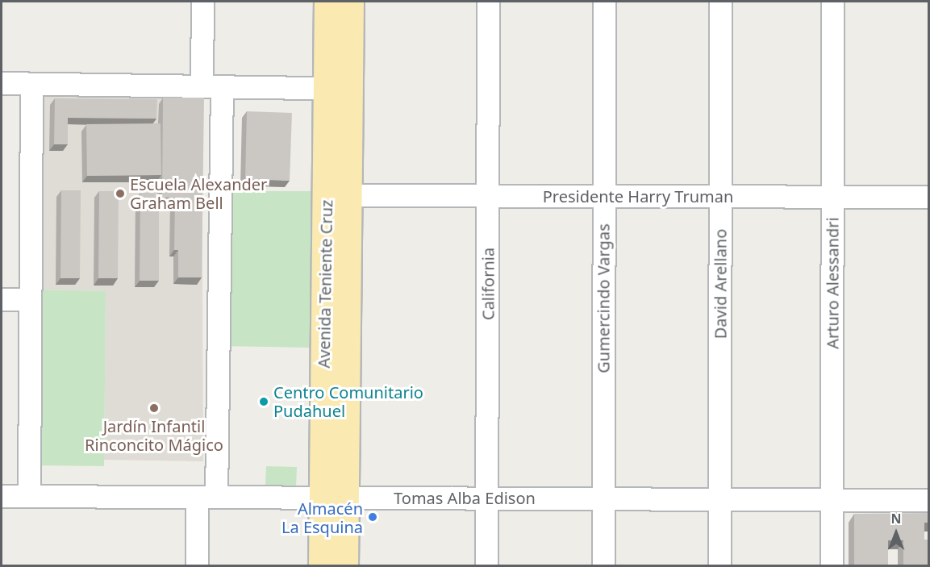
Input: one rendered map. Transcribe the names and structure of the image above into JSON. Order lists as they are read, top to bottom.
{
  "streets": {
    "main road": ["Avenida Teniente Cruz"],
    "street": [
      "Presidente Harry Truman",
      "Arturo Alessandri",
      "California",
      "David Arellano",
      "Gumercindo Vargas",
      "Tomas Alba Edison"
    ]
  },
  "crossings": [
    ["Presidente Harry Truman", "Arturo Alessandri"],
    ["Presidente Harry Truman", "Avenida Teniente Cruz"],
    ["Presidente Harry Truman", "California"],
    ["Presidente Harry Truman", "David Arellano"],
    ["Presidente Harry Truman", "Gumercindo Vargas"],
    ["Arturo Alessandri", "Tomas Alba Edison"],
    ["Avenida Teniente Cruz", "Tomas Alba Edison"],
    ["California", "Tomas Alba Edison"],
    ["David Arellano", "Tomas Alba Edison"],
    ["Gumercindo Vargas", "Tomas Alba Edison"]
  ],
  "places": [
    "Escuela Alexander Graham Bell",
    "Centro Comunitario Pudahuel",
    "Jardín Infantil Rinconcito Mágico",
    "Almacén La Esquina"
  ],
  "north": "top"
}
